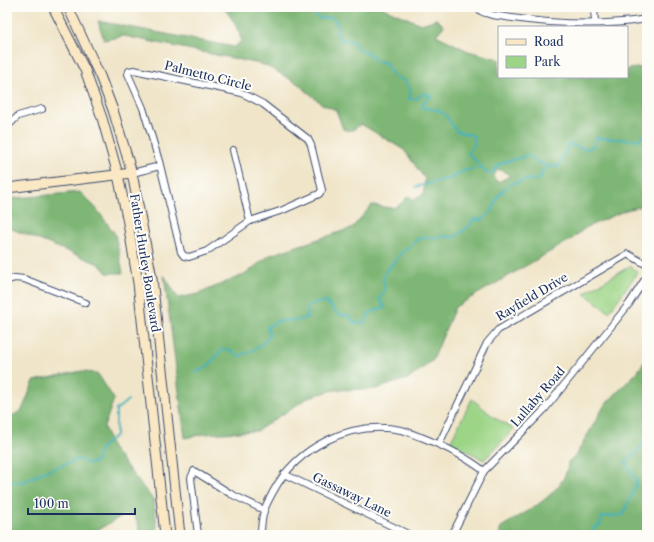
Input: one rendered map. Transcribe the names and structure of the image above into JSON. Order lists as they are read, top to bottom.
{
  "streets": {
    "main road": ["Father Hurley Boulevard"],
    "street": [
      "Palmetto Circle",
      "Rayfield Drive",
      "Lullaby Road",
      "Gassaway Lane"
    ]
  },
  "legend": ["Road", "Park"],
  "scale_bar": "100 m"
}
